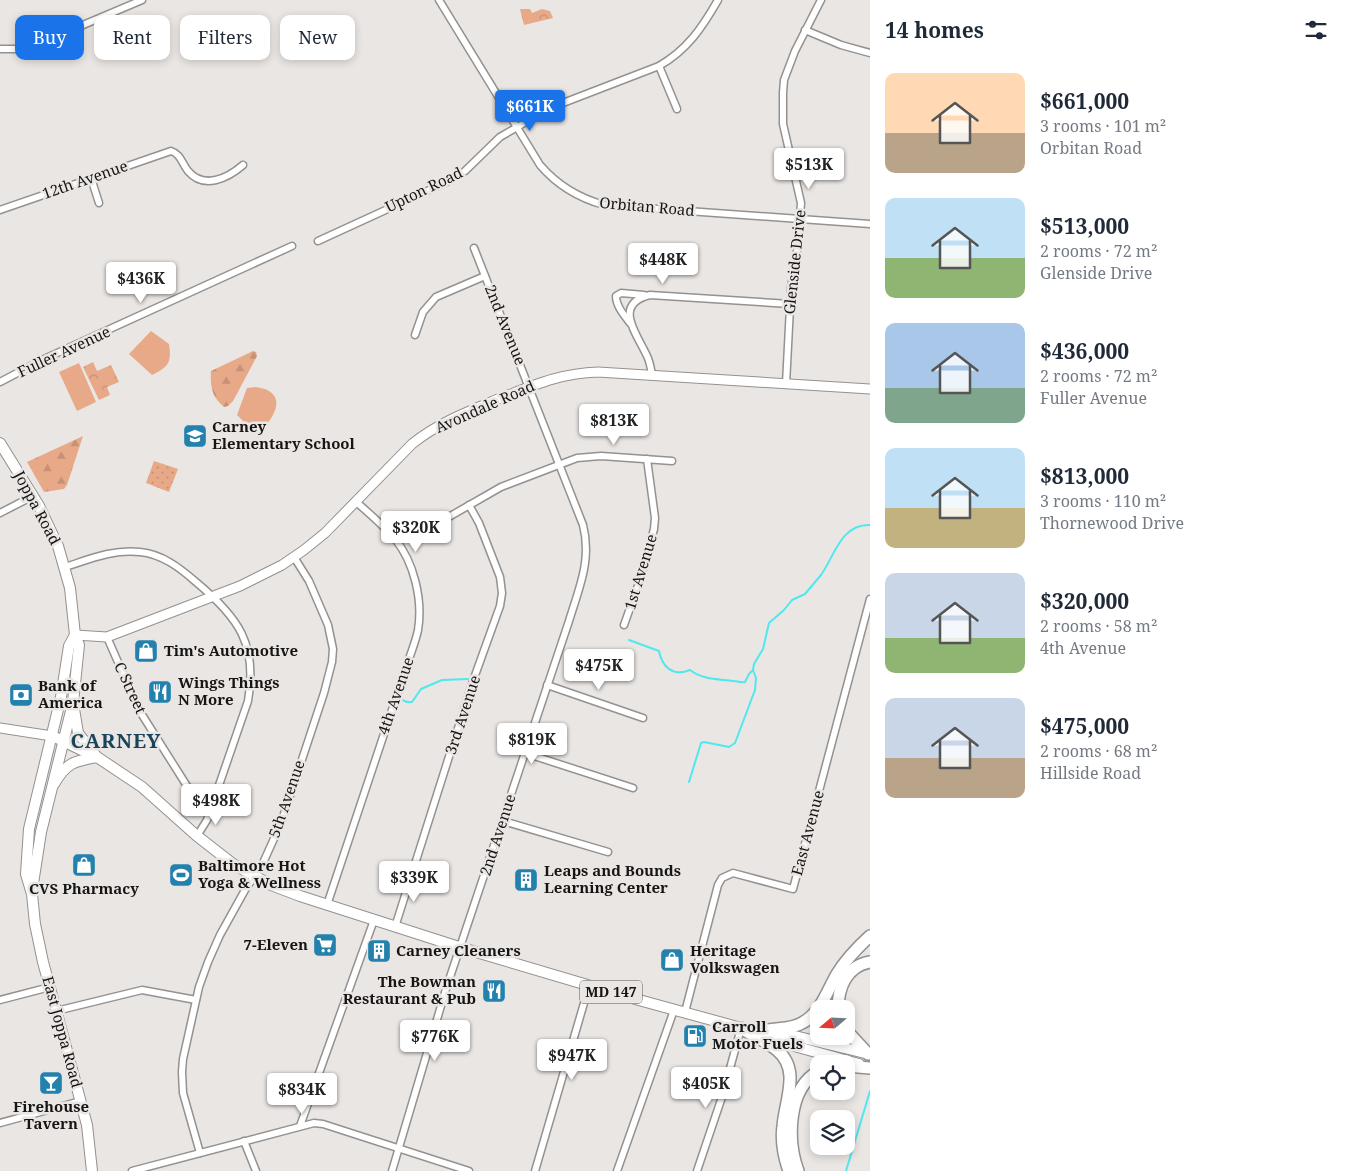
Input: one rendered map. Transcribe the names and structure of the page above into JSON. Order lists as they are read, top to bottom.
{
  "streets": {
    "main road": ["Joppa Road", "MD 147", "East Joppa Road"],
    "street": [
      "12th Avenue",
      "Upton Road",
      "Orbitan Road",
      "Glenside Drive",
      "2nd Avenue",
      "Fuller Avenue",
      "Avondale Road",
      "1st Avenue",
      "C Street",
      "4th Avenue",
      "3rd Avenue",
      "5th Avenue",
      "East Avenue"
    ]
  },
  "crossings": [
    ["Upton Road", "Orbitan Road"],
    ["Orbitan Road", "Glenside Drive"],
    ["Glenside Drive", "Avondale Road"],
    ["2nd Avenue", "Avondale Road"],
    ["2nd Avenue", "MD 147"],
    ["Avondale Road", "Joppa Road"],
    ["Avondale Road", "C Street"],
    ["Avondale Road", "4th Avenue"],
    ["Avondale Road", "5th Avenue"],
    ["Joppa Road", "MD 147"],
    ["Joppa Road", "East Joppa Road"],
    ["4th Avenue", "MD 147"],
    ["3rd Avenue", "MD 147"],
    ["5th Avenue", "MD 147"],
    ["East Avenue", "MD 147"],
    ["MD 147", "East Joppa Road"]
  ],
  "districts": ["CARNEY"],
  "places": {
    "school or university": ["Carney Elementary School"],
    "shop": ["Tim's Automotive", "CVS Pharmacy", "Heritage Volkswagen"],
    "restaurant": ["Wings Things N More", "The Bowman Restaurant & Pub"],
    "bank": ["Bank of America"],
    "sports": ["Baltimore Hot Yoga & Wellness"],
    "building": ["Leaps and Bounds Learning Center", "Carney Cleaners"],
    "supermarket": ["7-Eleven"],
    "fuel station": ["Carroll Motor Fuels"],
    "bar": ["Firehouse Tavern"]
  },
  "north": "left",
  "page": {
    "heading": "14 homes",
    "chip": [
      "Buy",
      "Rent",
      "Filters",
      "New"
    ],
    "list": [
      {
        "name": "$661,000",
        "note": "3 rooms · 101 m² · Orbitan Road"
      },
      {
        "name": "$513,000",
        "note": "2 rooms · 72 m² · Glenside Drive"
      },
      {
        "name": "$436,000",
        "note": "2 rooms · 72 m² · Fuller Avenue"
      },
      {
        "name": "$813,000",
        "note": "3 rooms · 110 m² · Thornewood Drive"
      },
      {
        "name": "$320,000",
        "note": "2 rooms · 58 m² · 4th Avenue"
      },
      {
        "name": "$475,000",
        "note": "2 rooms · 68 m² · Hillside Road"
      }
    ],
    "price": [
      "$661K",
      "$513K",
      "$448K",
      "$436K",
      "$813K",
      "$320K",
      "$475K",
      "$819K",
      "$498K",
      "$339K",
      "$776K",
      "$947K",
      "$405K",
      "$834K"
    ]
  }
}
